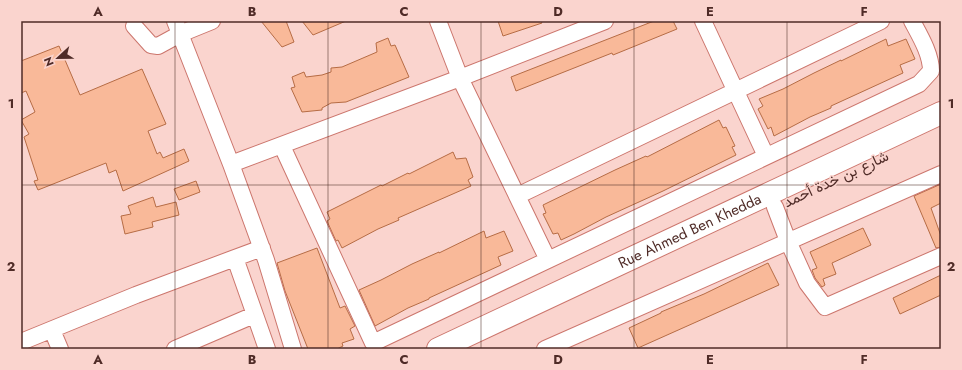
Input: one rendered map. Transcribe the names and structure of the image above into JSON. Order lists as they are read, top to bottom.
{
  "streets": {
    "main road": ["شارع بن خدة أحمد", "Rue Ahmed Ben Khedda"]
  },
  "north": "left",
  "grid": {
    "columns": [
      "A",
      "B",
      "C",
      "D",
      "E",
      "F"
    ],
    "rows": ["1", "2"]
  }
}
